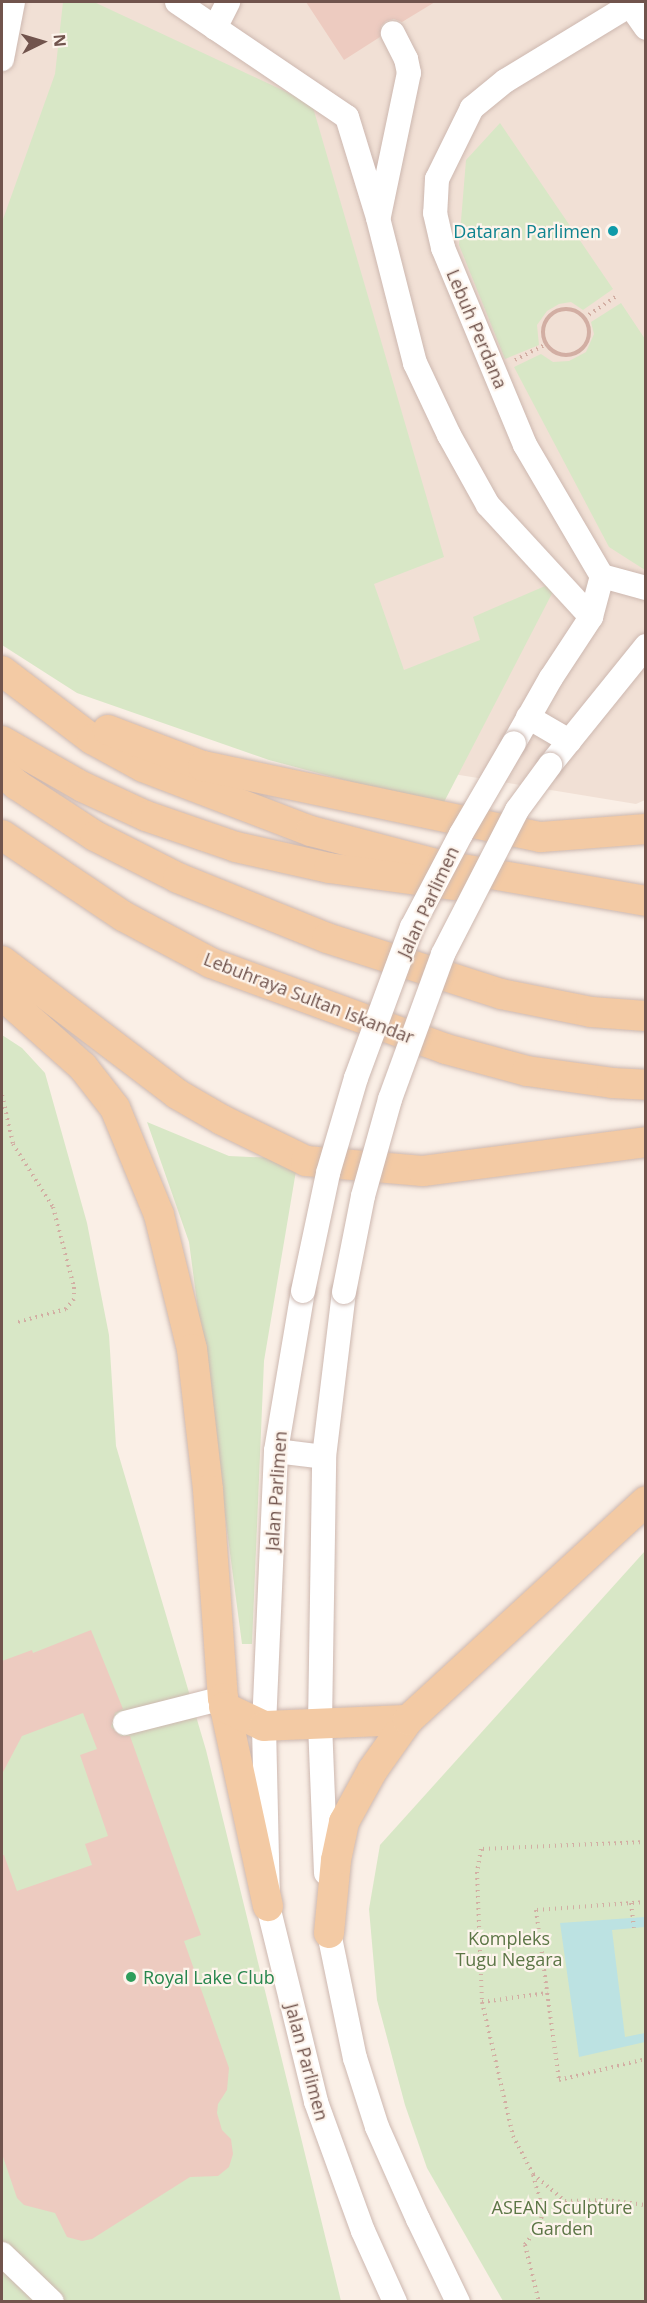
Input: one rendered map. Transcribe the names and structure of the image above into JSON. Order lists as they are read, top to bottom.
{
  "streets": {
    "main road": ["Lebuhraya Sultan Iskandar"],
    "street": ["Lebuh Perdana", "Jalan Parlimen"]
  },
  "crossings": [
    ["Lebuh Perdana", "Jalan Parlimen"]
  ],
  "parks": ["Kompleks Tugu Negara", "ASEAN Sculpture Garden"],
  "places": ["Dataran Parlimen", "Royal Lake Club"],
  "north": "right"
}
